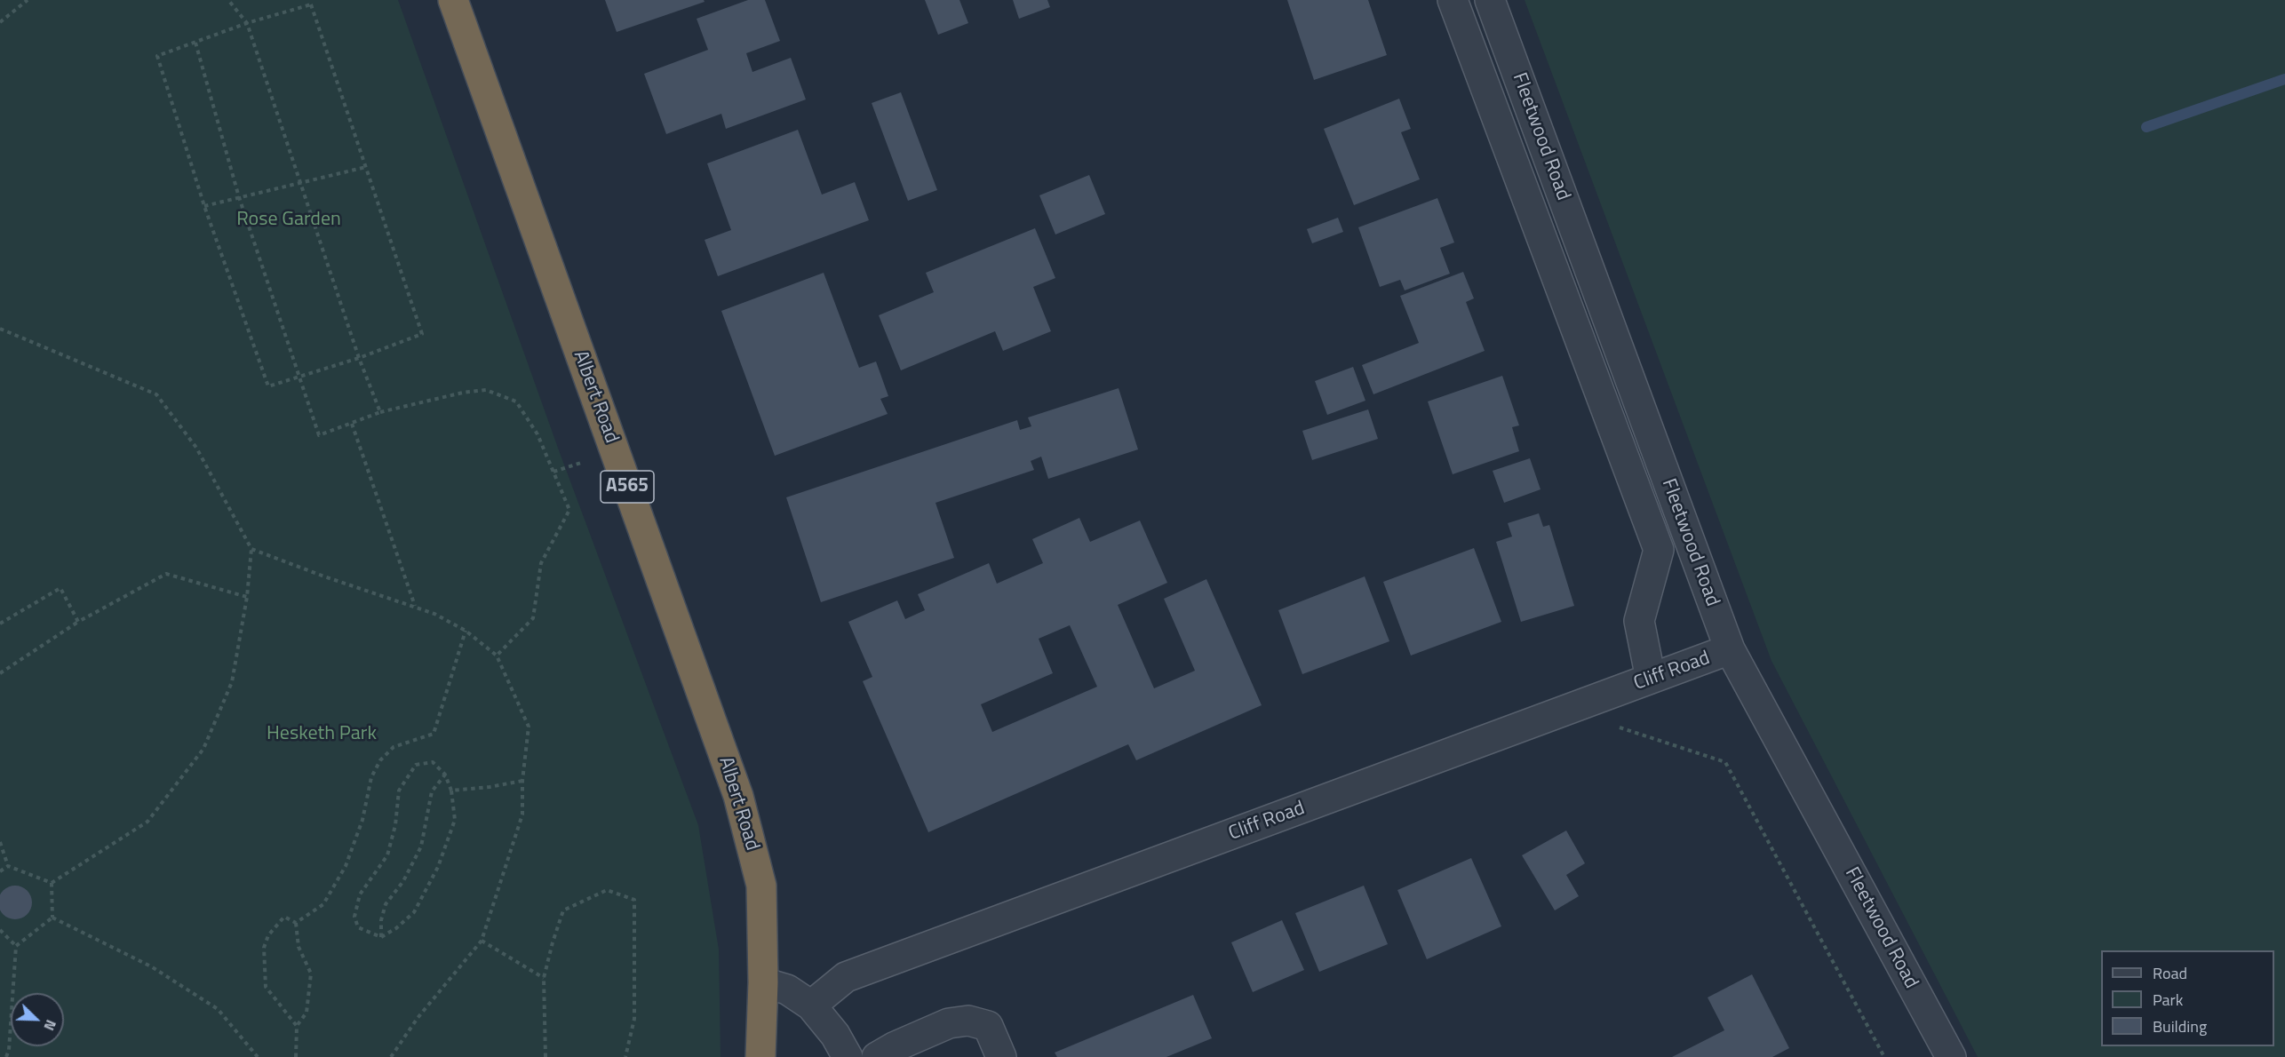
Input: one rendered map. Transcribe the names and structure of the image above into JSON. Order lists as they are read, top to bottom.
{
  "streets": {
    "highway": ["Albert Road", "A565"],
    "street": ["Fleetwood Road", "Cliff Road"]
  },
  "crossings": [
    ["Fleetwood Road", "Cliff Road"],
    ["Albert Road", "A565"]
  ],
  "parks": ["Rose Garden", "Hesketh Park"],
  "legend": ["Road", "Park", "Building"],
  "north": "bottom right"
}
